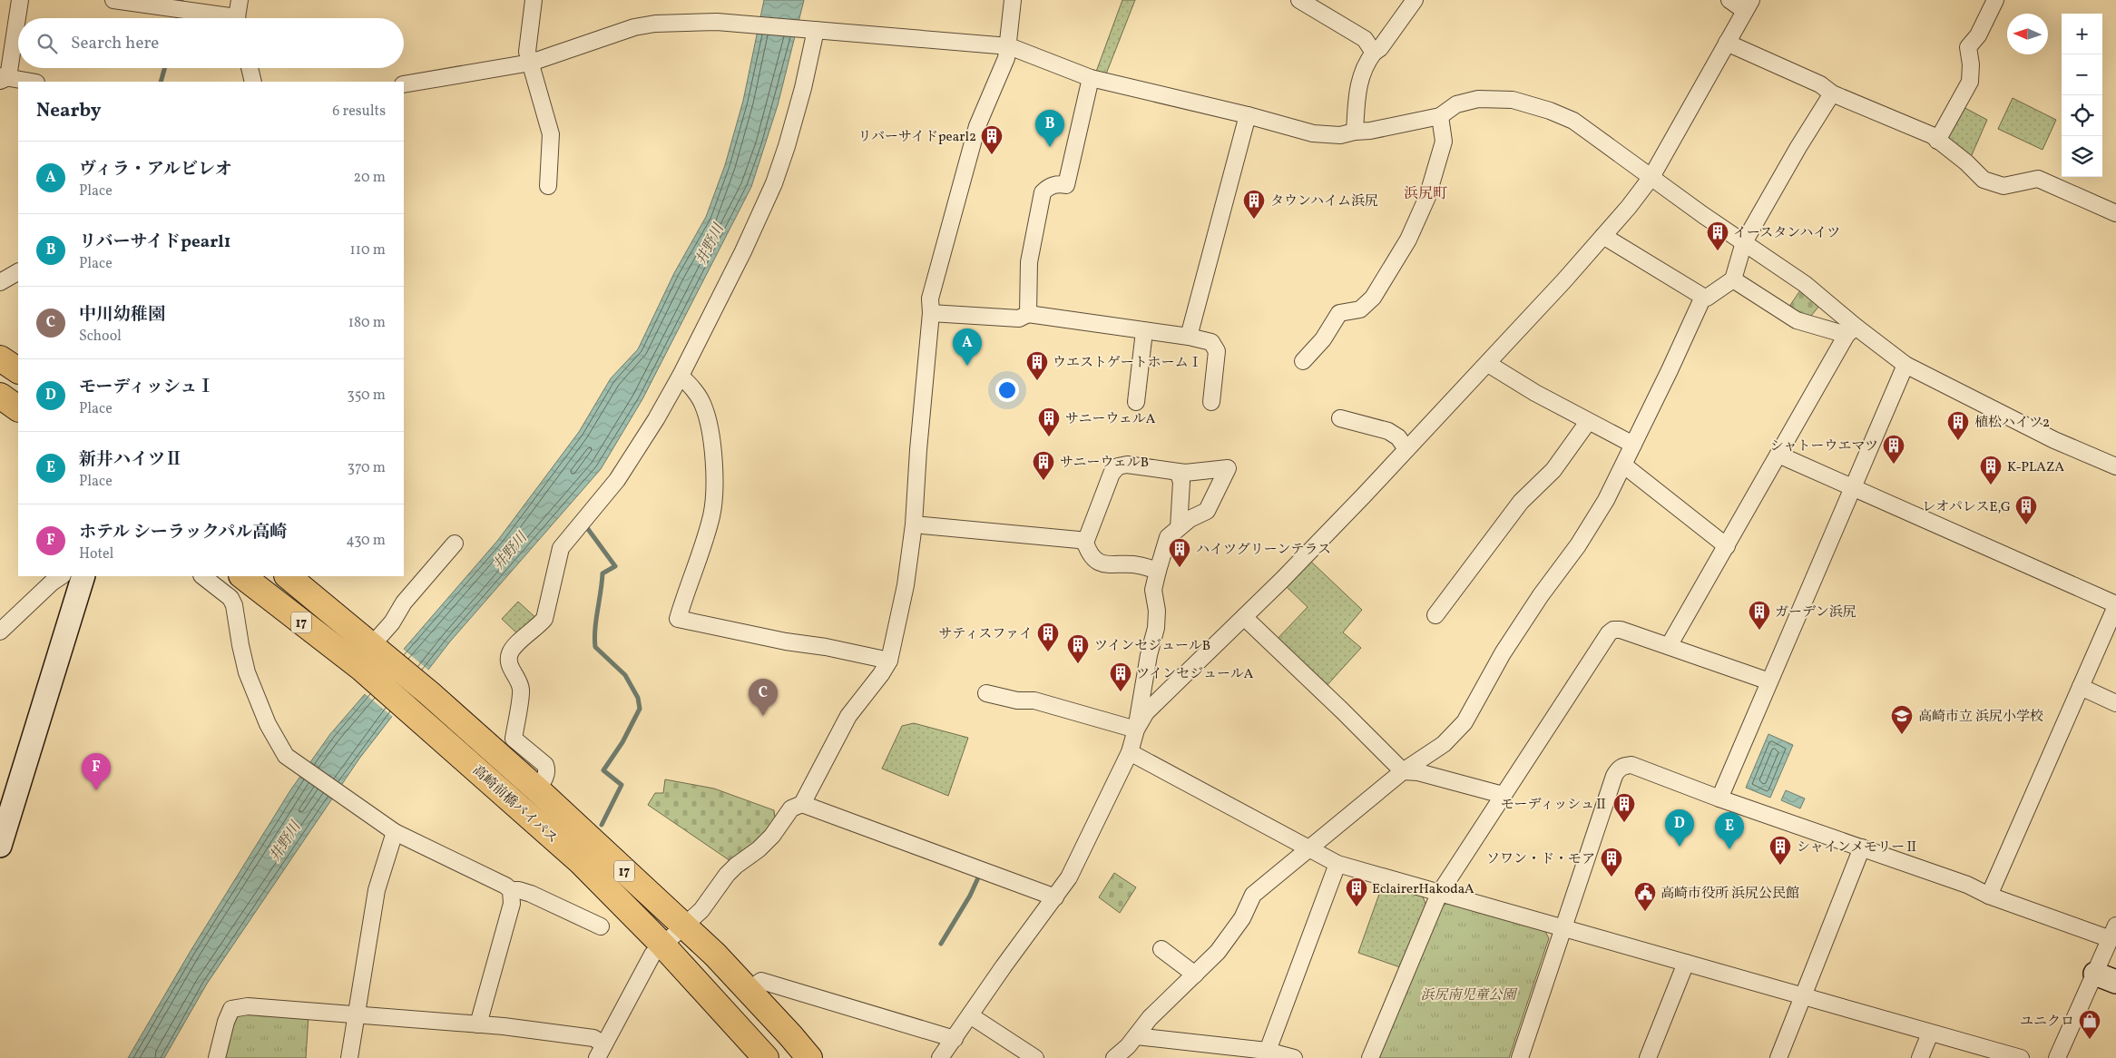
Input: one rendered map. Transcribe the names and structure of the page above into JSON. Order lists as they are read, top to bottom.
{
  "streets": {
    "highway": ["17", "高崎前橋バイパス"]
  },
  "districts": ["浜尻町"],
  "water": ["井野川"],
  "parks": ["浜尻南児童公園"],
  "places": {
    "building": [
      "リバーサイドpearl2",
      "タウンハイム浜尻",
      "イースタンハイツ",
      "ウエストゲートホームⅠ",
      "サニーウェルA",
      "植松ハイツ2",
      "シャトーウエマツ",
      "サニーウェルB",
      "K-PLAZA",
      "レオパレスE,G",
      "ハイツグリーンテラス",
      "ガーデン浜尻",
      "サティスファイ",
      "ツインセジュールB",
      "ツインセジュールA",
      "モーディッシュⅡ",
      "シャインメモリーⅡ",
      "ソワン・ド・モア",
      "EclairerHakodaA"
    ],
    "school or university": ["高崎市立 浜尻小学校"],
    "public building": ["高崎市役所 浜尻公民館"],
    "shop": ["ユニクロ"]
  },
  "north": "left",
  "page": {
    "map_buttons": ["+", "−"],
    "search": "Search here",
    "heading": ["Nearby", "6 results"],
    "pins": [
      "B",
      "A",
      "C",
      "F",
      "D",
      "E"
    ],
    "list": [
      {
        "mark": "A",
        "name": "ヴィラ・アルビレオ",
        "note": "Place",
        "value": "20 m"
      },
      {
        "mark": "B",
        "name": "リバーサイドpearl1",
        "note": "Place",
        "value": "110 m"
      },
      {
        "mark": "C",
        "name": "中川幼稚園",
        "note": "School",
        "value": "180 m"
      },
      {
        "mark": "D",
        "name": "モーディッシュⅠ",
        "note": "Place",
        "value": "350 m"
      },
      {
        "mark": "E",
        "name": "新井ハイツⅡ",
        "note": "Place",
        "value": "370 m"
      },
      {
        "mark": "F",
        "name": "ホテル シーラックパル高崎",
        "note": "Hotel",
        "value": "430 m"
      }
    ]
  }
}
